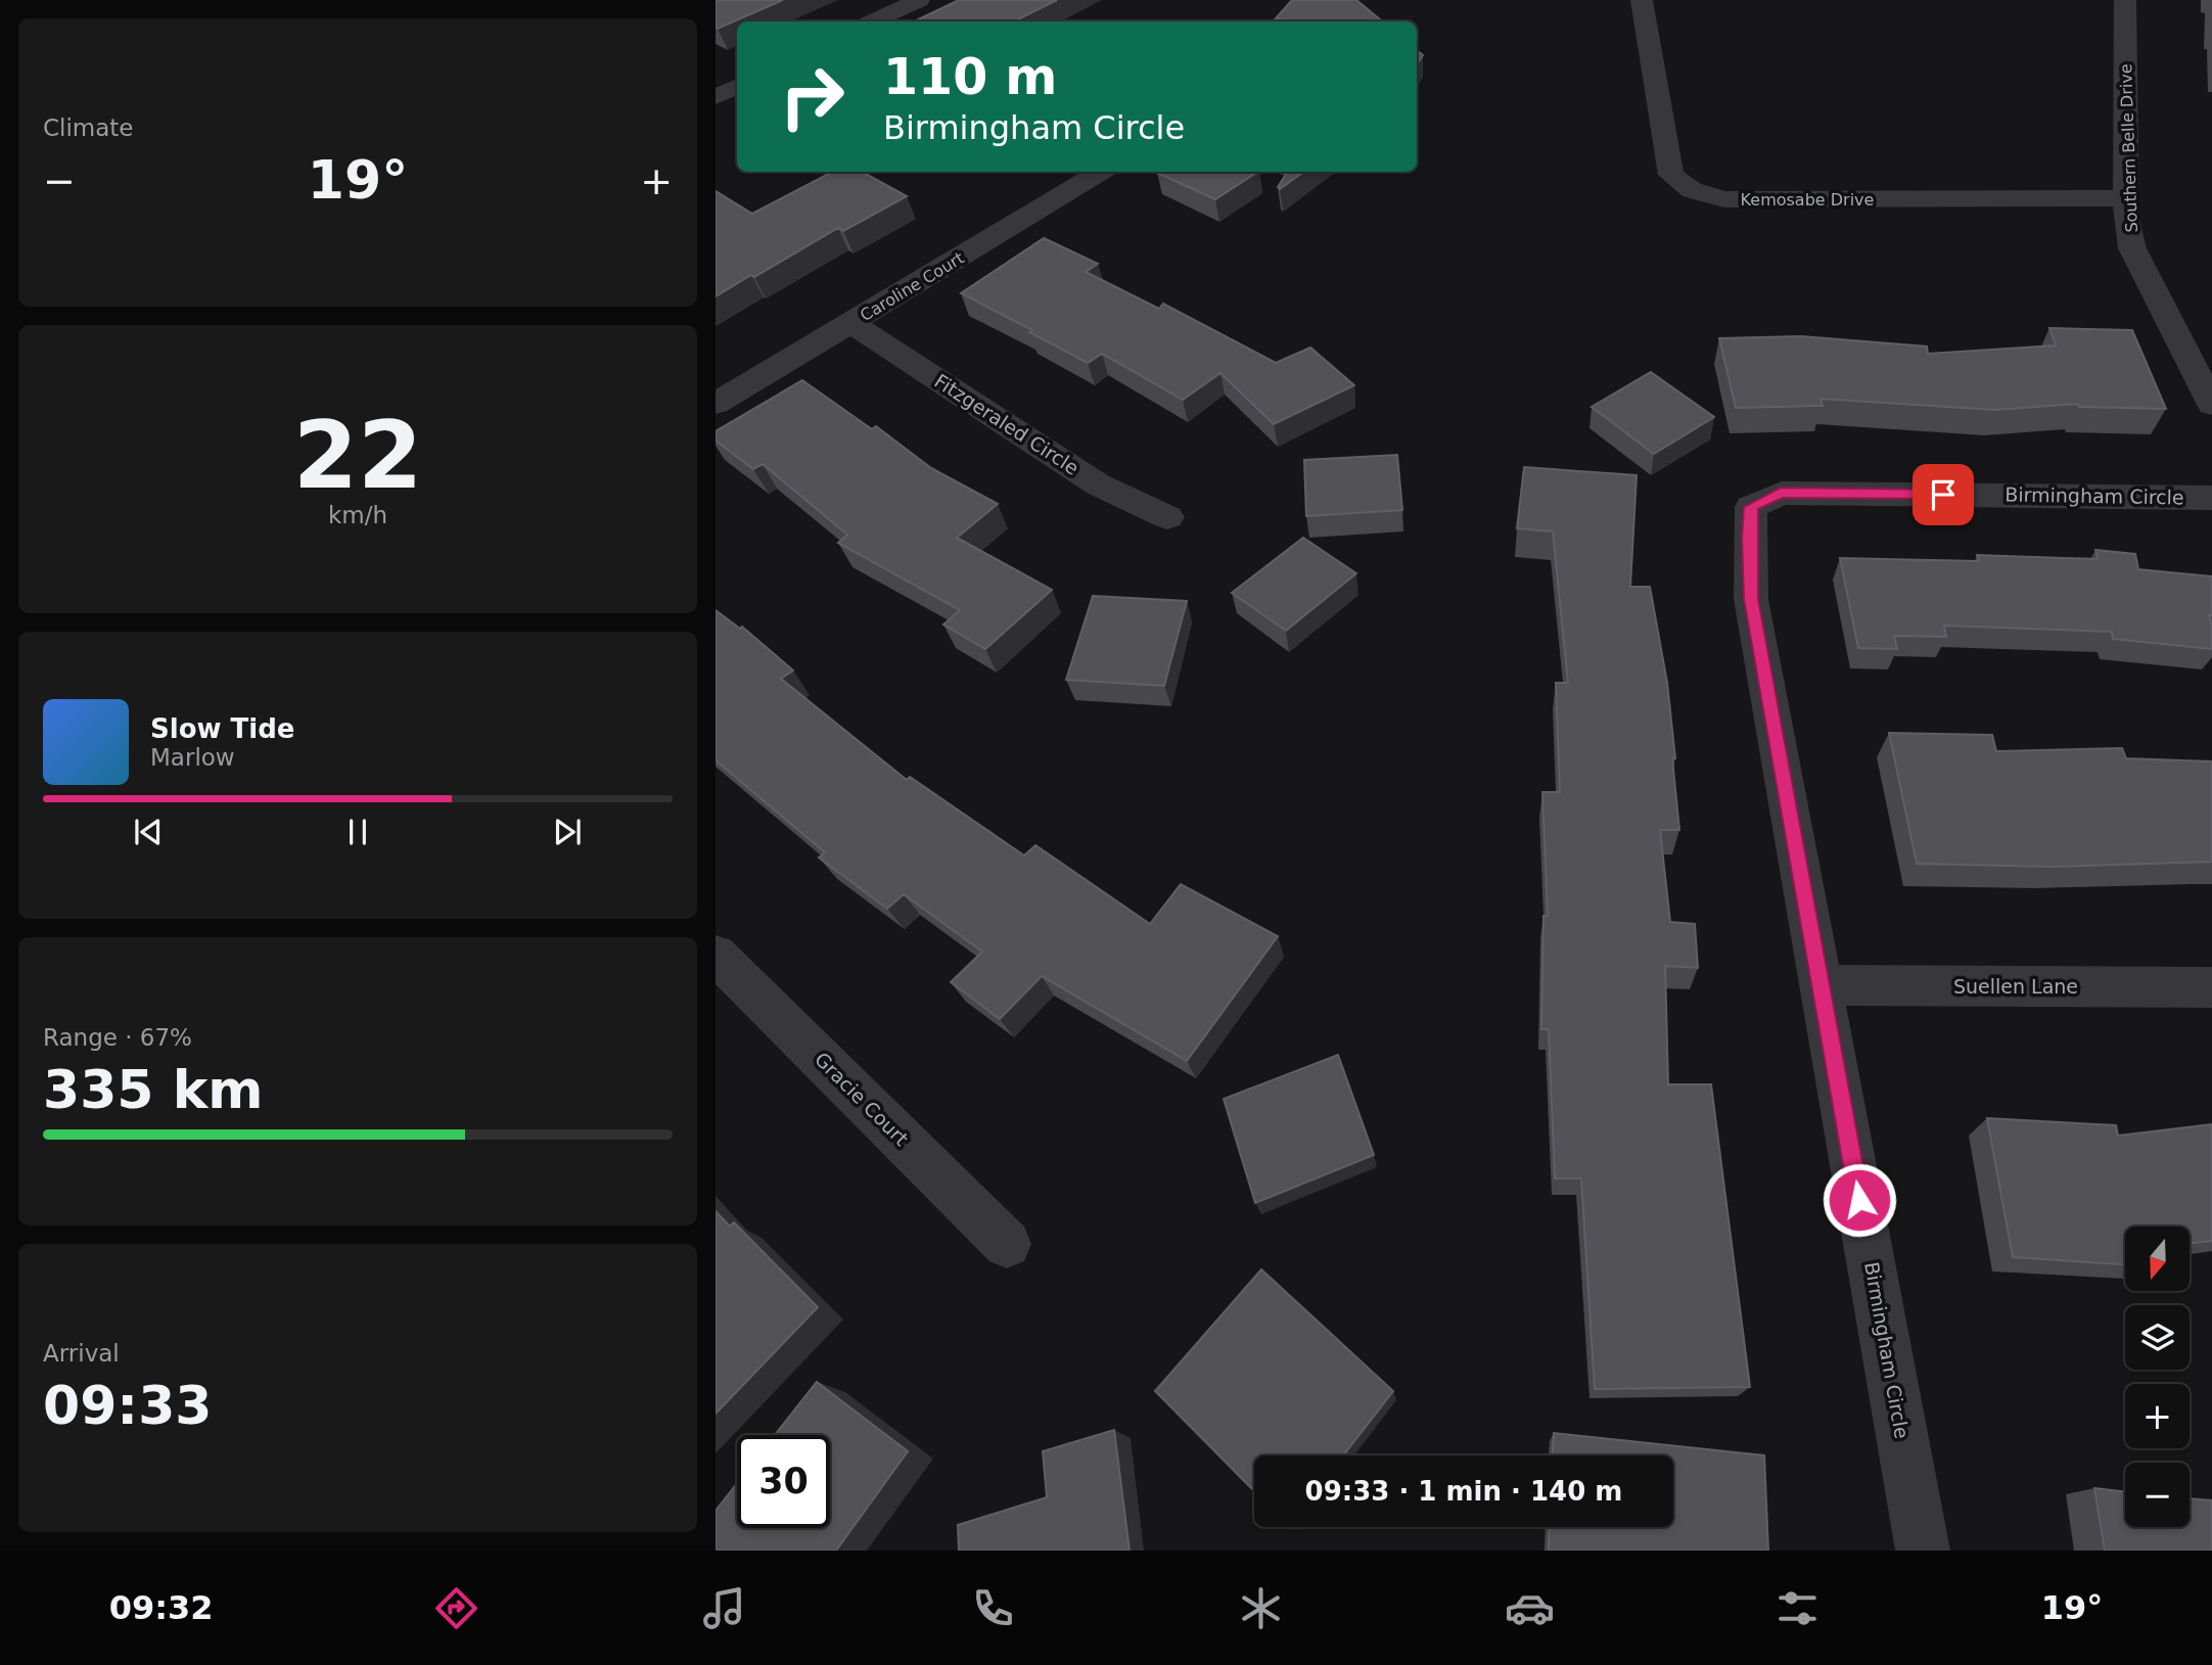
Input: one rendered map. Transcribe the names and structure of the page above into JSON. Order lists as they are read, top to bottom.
{
  "streets": {
    "street": [
      "Southern Belle Drive",
      "Kemosabe Drive",
      "Caroline Court",
      "Fitzgeraled Circle",
      "Birmingham Circle",
      "Suellen Lane",
      "Gracie Court"
    ]
  },
  "crossings": [
    ["Southern Belle Drive", "Kemosabe Drive"],
    ["Caroline Court", "Fitzgeraled Circle"],
    ["Birmingham Circle", "Suellen Lane"]
  ],
  "north": "bottom",
  "page": {
    "tile": [
      "Climate",
      ["22", "km/h"],
      ["Range · 67%", "335 km"],
      ["Arrival", "09:33"]
    ],
    "turn": ["110 m", "Birmingham Circle"],
    "heat": ["−", "19°", "+"],
    "song": ["Slow Tide", "Marlow"],
    "map_buttons": ["+", "−"],
    "limit": "30",
    "trip": "09:33 · 1 min · 140 m",
    "tabs": ["09:32", "19°"]
  }
}
